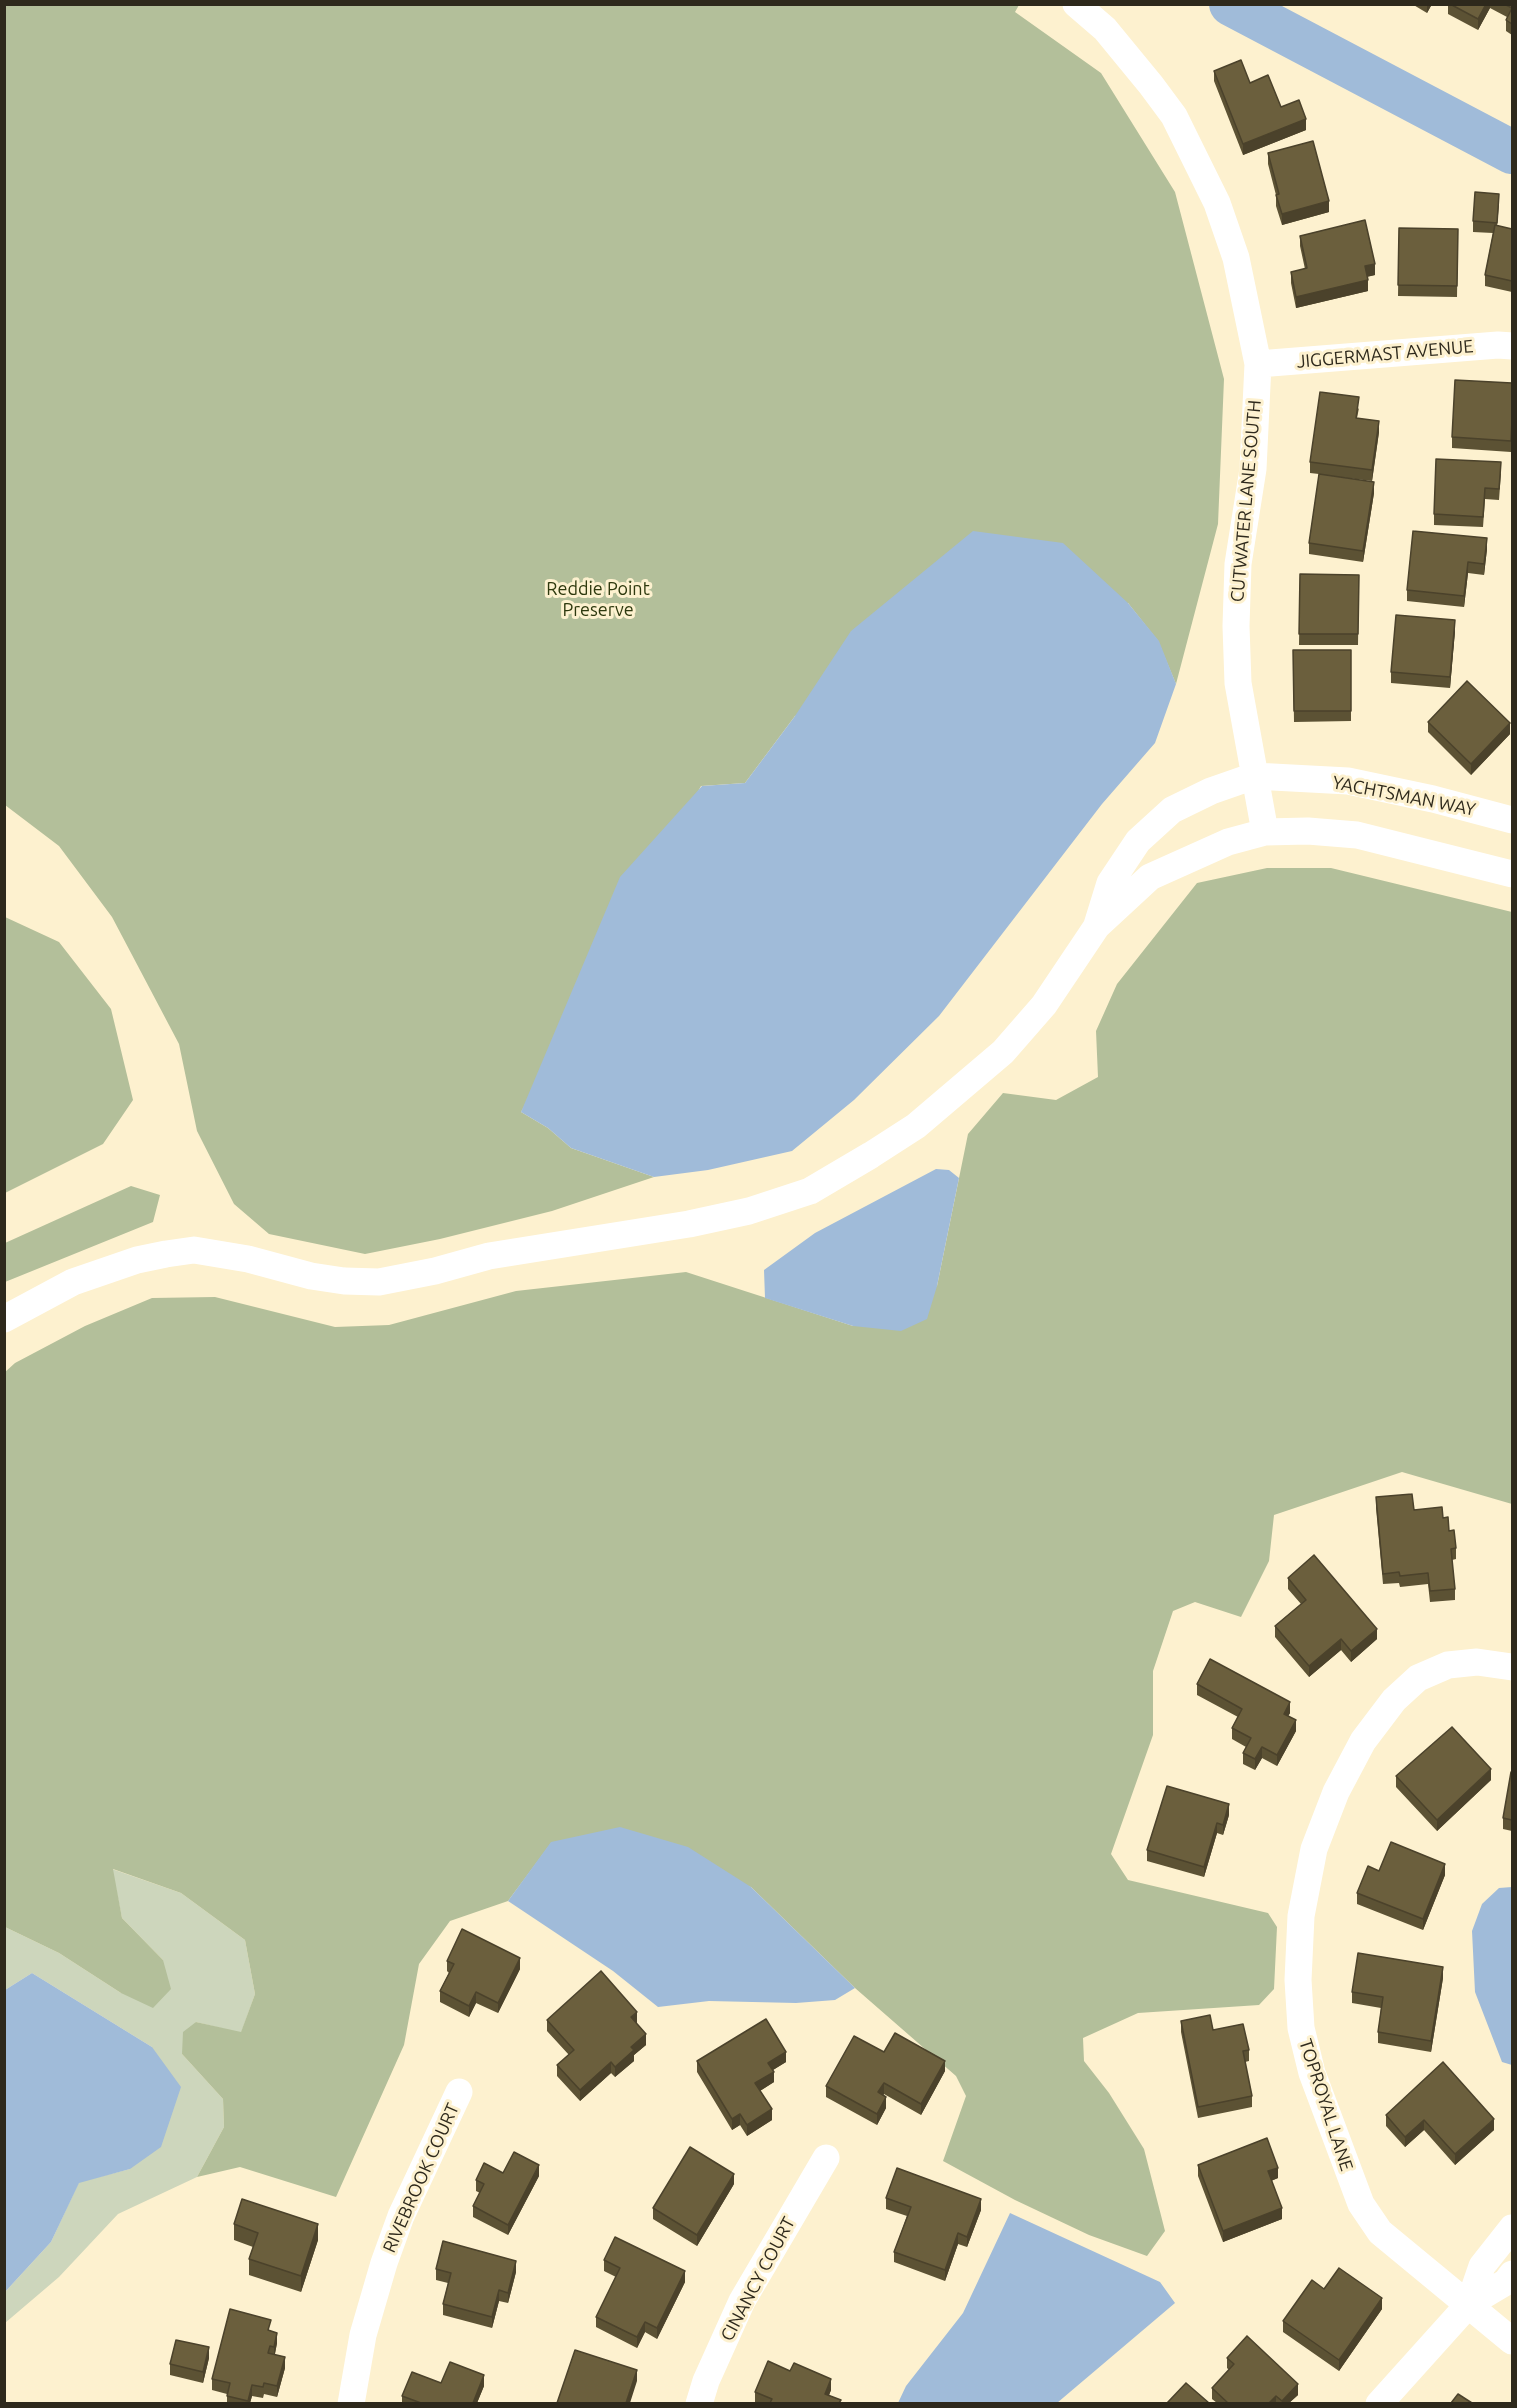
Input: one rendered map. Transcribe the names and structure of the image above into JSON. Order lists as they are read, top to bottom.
{
  "streets": {
    "street": [
      "JIGGERMAST AVENUE",
      "CUTWATER LANE SOUTH",
      "YACHTSMAN WAY",
      "TOPROYAL LANE",
      "RIVEBROOK COURT",
      "CINANCY COURT"
    ]
  },
  "crossings": [
    ["JIGGERMAST AVENUE", "CUTWATER LANE SOUTH"],
    ["CUTWATER LANE SOUTH", "YACHTSMAN WAY"]
  ],
  "parks": ["Reddie Point Preserve"]
}
